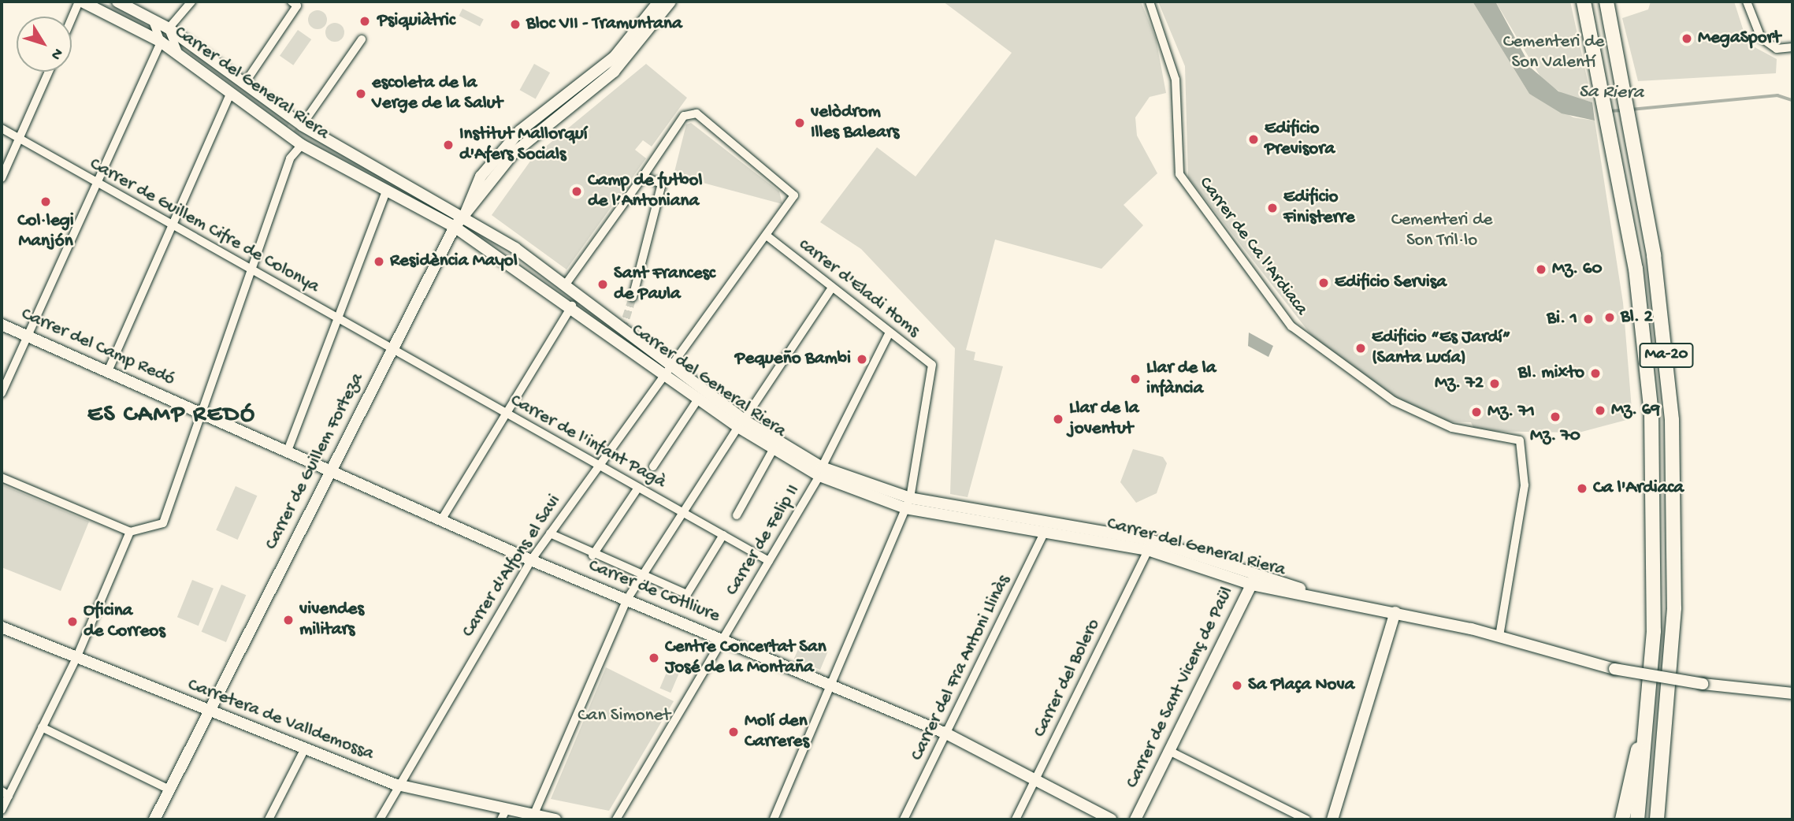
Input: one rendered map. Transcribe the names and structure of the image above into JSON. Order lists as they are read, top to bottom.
{
  "streets": {
    "highway": ["Ma-20"],
    "main road": [
      "Carrer del General Riera",
      "Carrer del Camp Redó",
      "Carrer de Guillem Forteza",
      "Carrer de Cotlliure",
      "Carrer de Sant Vicenç de Paül",
      "Carretera de Valldemossa"
    ],
    "street": [
      "Carrer de Guillem Cifre de Colonya",
      "Carrer de Ca l'Ardiaca",
      "carrer d'Eladi Homs",
      "Carrer de l'infant Pagà",
      "Carrer de Felip II",
      "Carrer d'Alfons el Savi",
      "Carrer del Fra Antoni Llinàs",
      "Carrer del Bolero"
    ]
  },
  "crossings": [
    ["Carrer del General Riera", "Carrer de Ca l'Ardiaca"],
    ["Carrer del General Riera", "carrer d'Eladi Homs"],
    ["Carrer del General Riera", "Carrer de Guillem Forteza"],
    ["Carrer del General Riera", "Carrer de Felip II"],
    ["Carrer del General Riera", "Carrer d'Alfons el Savi"],
    ["Carrer del General Riera", "Carrer del Fra Antoni Llinàs"],
    ["Carrer del General Riera", "Carrer del Bolero"],
    ["Carrer del General Riera", "Carrer de Sant Vicenç de Paül"],
    ["Carrer de Guillem Cifre de Colonya", "Carrer de l'infant Pagà"],
    ["Carrer de Guillem Cifre de Colonya", "Carrer de Guillem Forteza"],
    ["carrer d'Eladi Homs", "Carrer de Felip II"],
    ["carrer d'Eladi Homs", "Carrer d'Alfons el Savi"],
    ["Carrer del Camp Redó", "Carrer de Guillem Forteza"],
    ["Carrer del Camp Redó", "Carrer de Cotlliure"],
    ["Carrer de l'infant Pagà", "Carrer de Guillem Forteza"],
    ["Carrer de l'infant Pagà", "Carrer de Felip II"],
    ["Carrer de l'infant Pagà", "Carrer d'Alfons el Savi"],
    ["Carrer de Guillem Forteza", "Carrer de Cotlliure"],
    ["Carrer de Guillem Forteza", "Carretera de Valldemossa"],
    ["Carrer de Felip II", "Carrer de Cotlliure"],
    ["Carrer d'Alfons el Savi", "Carrer de Cotlliure"],
    ["Carrer d'Alfons el Savi", "Carretera de Valldemossa"],
    ["Carrer de Cotlliure", "Carrer del Fra Antoni Llinàs"],
    ["Carrer de Cotlliure", "Carrer del Bolero"]
  ],
  "districts": ["ES CAMP REDÓ"],
  "water": ["Sa Riera"],
  "parks": ["Cementeri de Son Valentí", "Cementeri de Son Tril·lo", "Can Simonet"],
  "places": [
    "Psiquiàtric",
    "Bloc VII - Tramuntana",
    "MegaSport",
    "escoleta de la Verge de la Salut",
    "velòdrom Illes Balears",
    "Edificio Previsora",
    "Institut Mallorquí d'Afers Socials",
    "Camp de futbol de l’Antoniana",
    "Col·legi Manjón",
    "Edificio Finisterre",
    "Residència Mayol",
    "Mz. 60",
    "Edificio Servisa",
    "Sant Francesc de Paula",
    "Bl. 2",
    "Bi. 1",
    "Edificio “Es Jardí” (Santa Lucía)",
    "Pequeño Bambi",
    "Bl. mixto",
    "Llar de la infància",
    "Mz. 72",
    "Mz. 69",
    "Mz. 71",
    "Mz. 70",
    "Llar de la joventut",
    "Ca l'Ardiaca",
    "vivendes militars",
    "Oficina de Correos",
    "Centre Concertat San José de la Montaña",
    "Sa Plaça Nova",
    "Molí den Carreres"
  ],
  "north": "bottom right"
}
